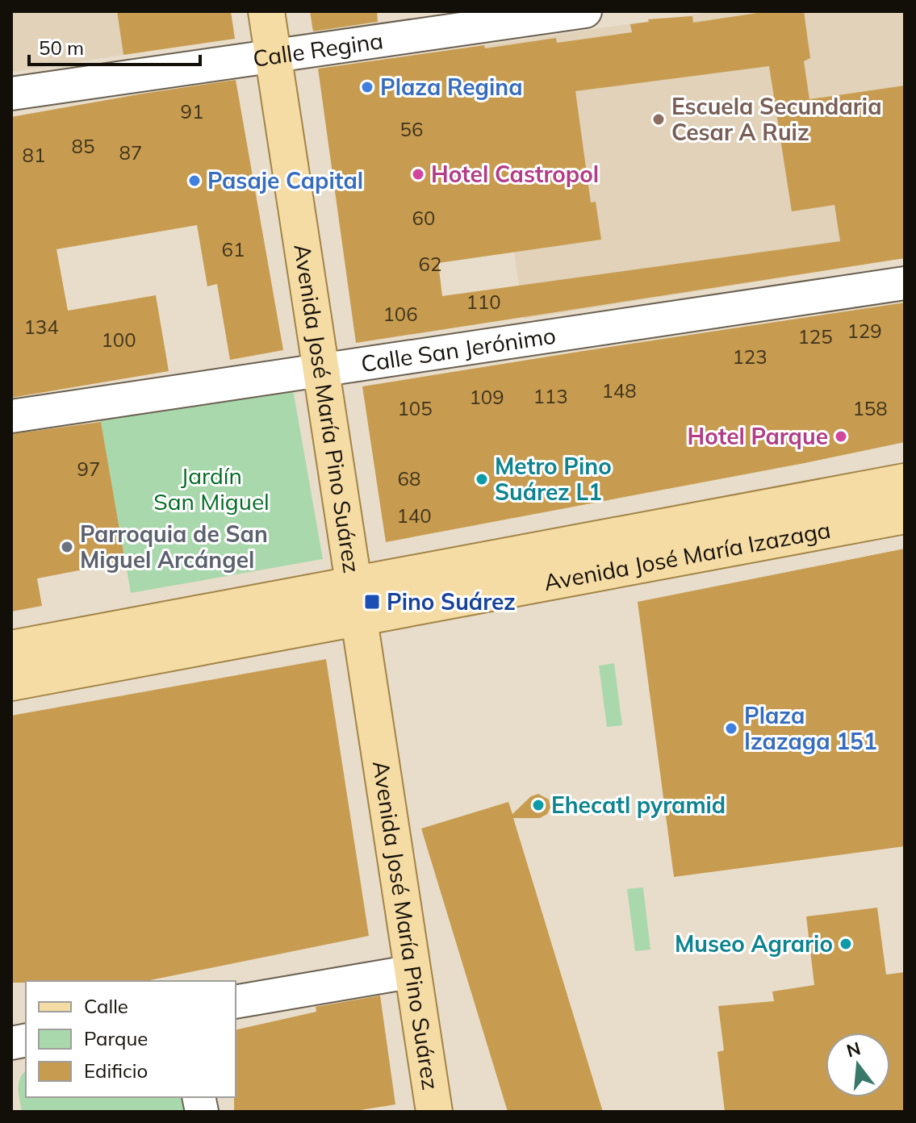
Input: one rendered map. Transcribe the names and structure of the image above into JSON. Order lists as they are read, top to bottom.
{
  "streets": {
    "main road": ["Avenida José María Pino Suárez", "Avenida José María Izazaga"],
    "street": ["Calle Regina", "Calle San Jerónimo"]
  },
  "crossings": [
    ["Calle Regina", "Avenida José María Pino Suárez"],
    ["Calle San Jerónimo", "Avenida José María Pino Suárez"],
    ["Avenida José María Pino Suárez", "Avenida José María Izazaga"]
  ],
  "parks": ["Jardín San Miguel"],
  "places": {
    "other": [
      "Plaza Regina",
      "Escuela Secundaria Cesar A Ruiz",
      "Hotel Castropol",
      "Pasaje Capital",
      "Hotel Parque",
      "Metro Pino Suárez L1",
      "Parroquia de San Miguel Arcángel",
      "Plaza Izazaga 151",
      "Ehecatl pyramid",
      "Museo Agrario"
    ],
    "transit": ["Pino Suárez"]
  },
  "house_numbers": [
    "91",
    "56",
    "85",
    "87",
    "81",
    "60",
    "61",
    "62",
    "110",
    "106",
    "134",
    "129",
    "125",
    "100",
    "123",
    "148",
    "113",
    "109",
    "105",
    "158",
    "97",
    "68",
    "140"
  ],
  "legend": ["Calle", "Parque", "Edificio"],
  "scale_bar": "50 m",
  "north": "top"
}
